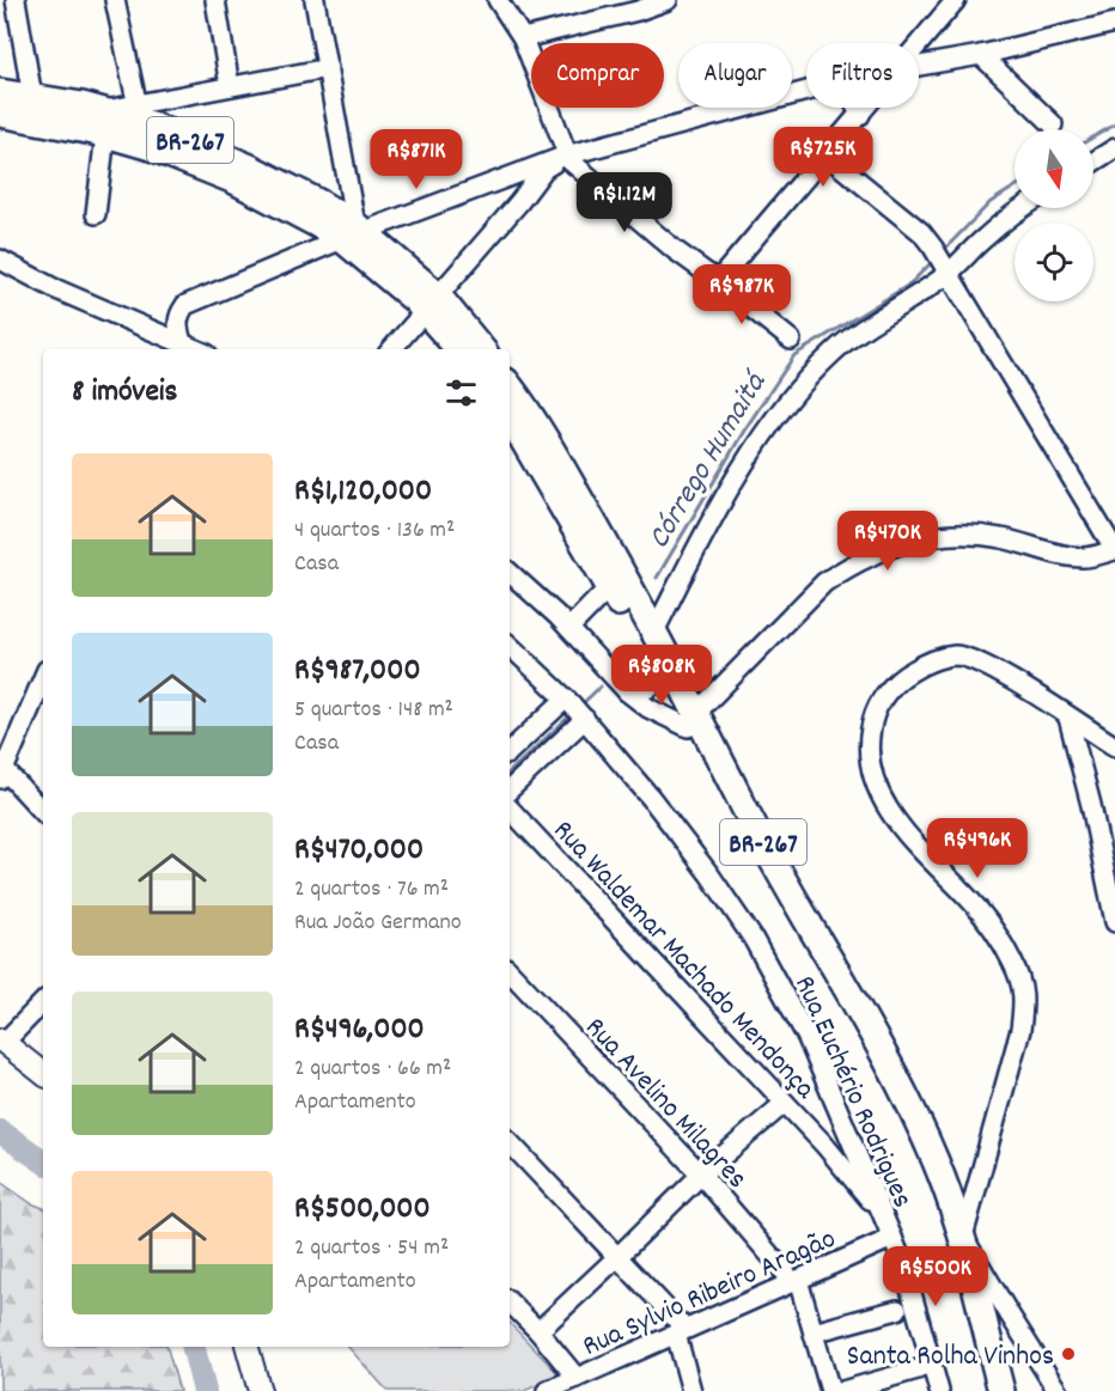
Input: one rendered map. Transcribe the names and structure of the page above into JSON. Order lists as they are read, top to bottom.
{
  "streets": {
    "highway": ["BR-267"],
    "street": [
      "Rua Waldemar Machado Mendonça",
      "Rua Euchério Rodrigues",
      "Rua Avelino Milagres",
      "Rua Sylvio Ribeiro Aragão"
    ]
  },
  "crossings": [
    ["Rua Waldemar Machado Mendonça", "Rua Euchério Rodrigues"],
    ["Rua Euchério Rodrigues", "Rua Sylvio Ribeiro Aragão"],
    ["Rua Avelino Milagres", "Rua Sylvio Ribeiro Aragão"]
  ],
  "water": ["Córrego Humaitá"],
  "places": ["Santa Rolha Vinhos"],
  "north": "bottom",
  "page": {
    "chip": ["Comprar", "Alugar", "Filtros"],
    "price": [
      "R$725K",
      "R$871K",
      "R$1.12M",
      "R$987K",
      "R$470K",
      "R$808K",
      "R$496K",
      "R$500K"
    ],
    "heading": "8 imóveis",
    "list": [
      {
        "name": "R$1,120,000",
        "note": "4 quartos · 136 m² · Casa"
      },
      {
        "name": "R$987,000",
        "note": "5 quartos · 148 m² · Casa"
      },
      {
        "name": "R$470,000",
        "note": "2 quartos · 76 m² · Rua João Germano"
      },
      {
        "name": "R$496,000",
        "note": "2 quartos · 66 m² · Apartamento"
      },
      {
        "name": "R$500,000",
        "note": "2 quartos · 54 m² · Apartamento"
      }
    ]
  }
}
